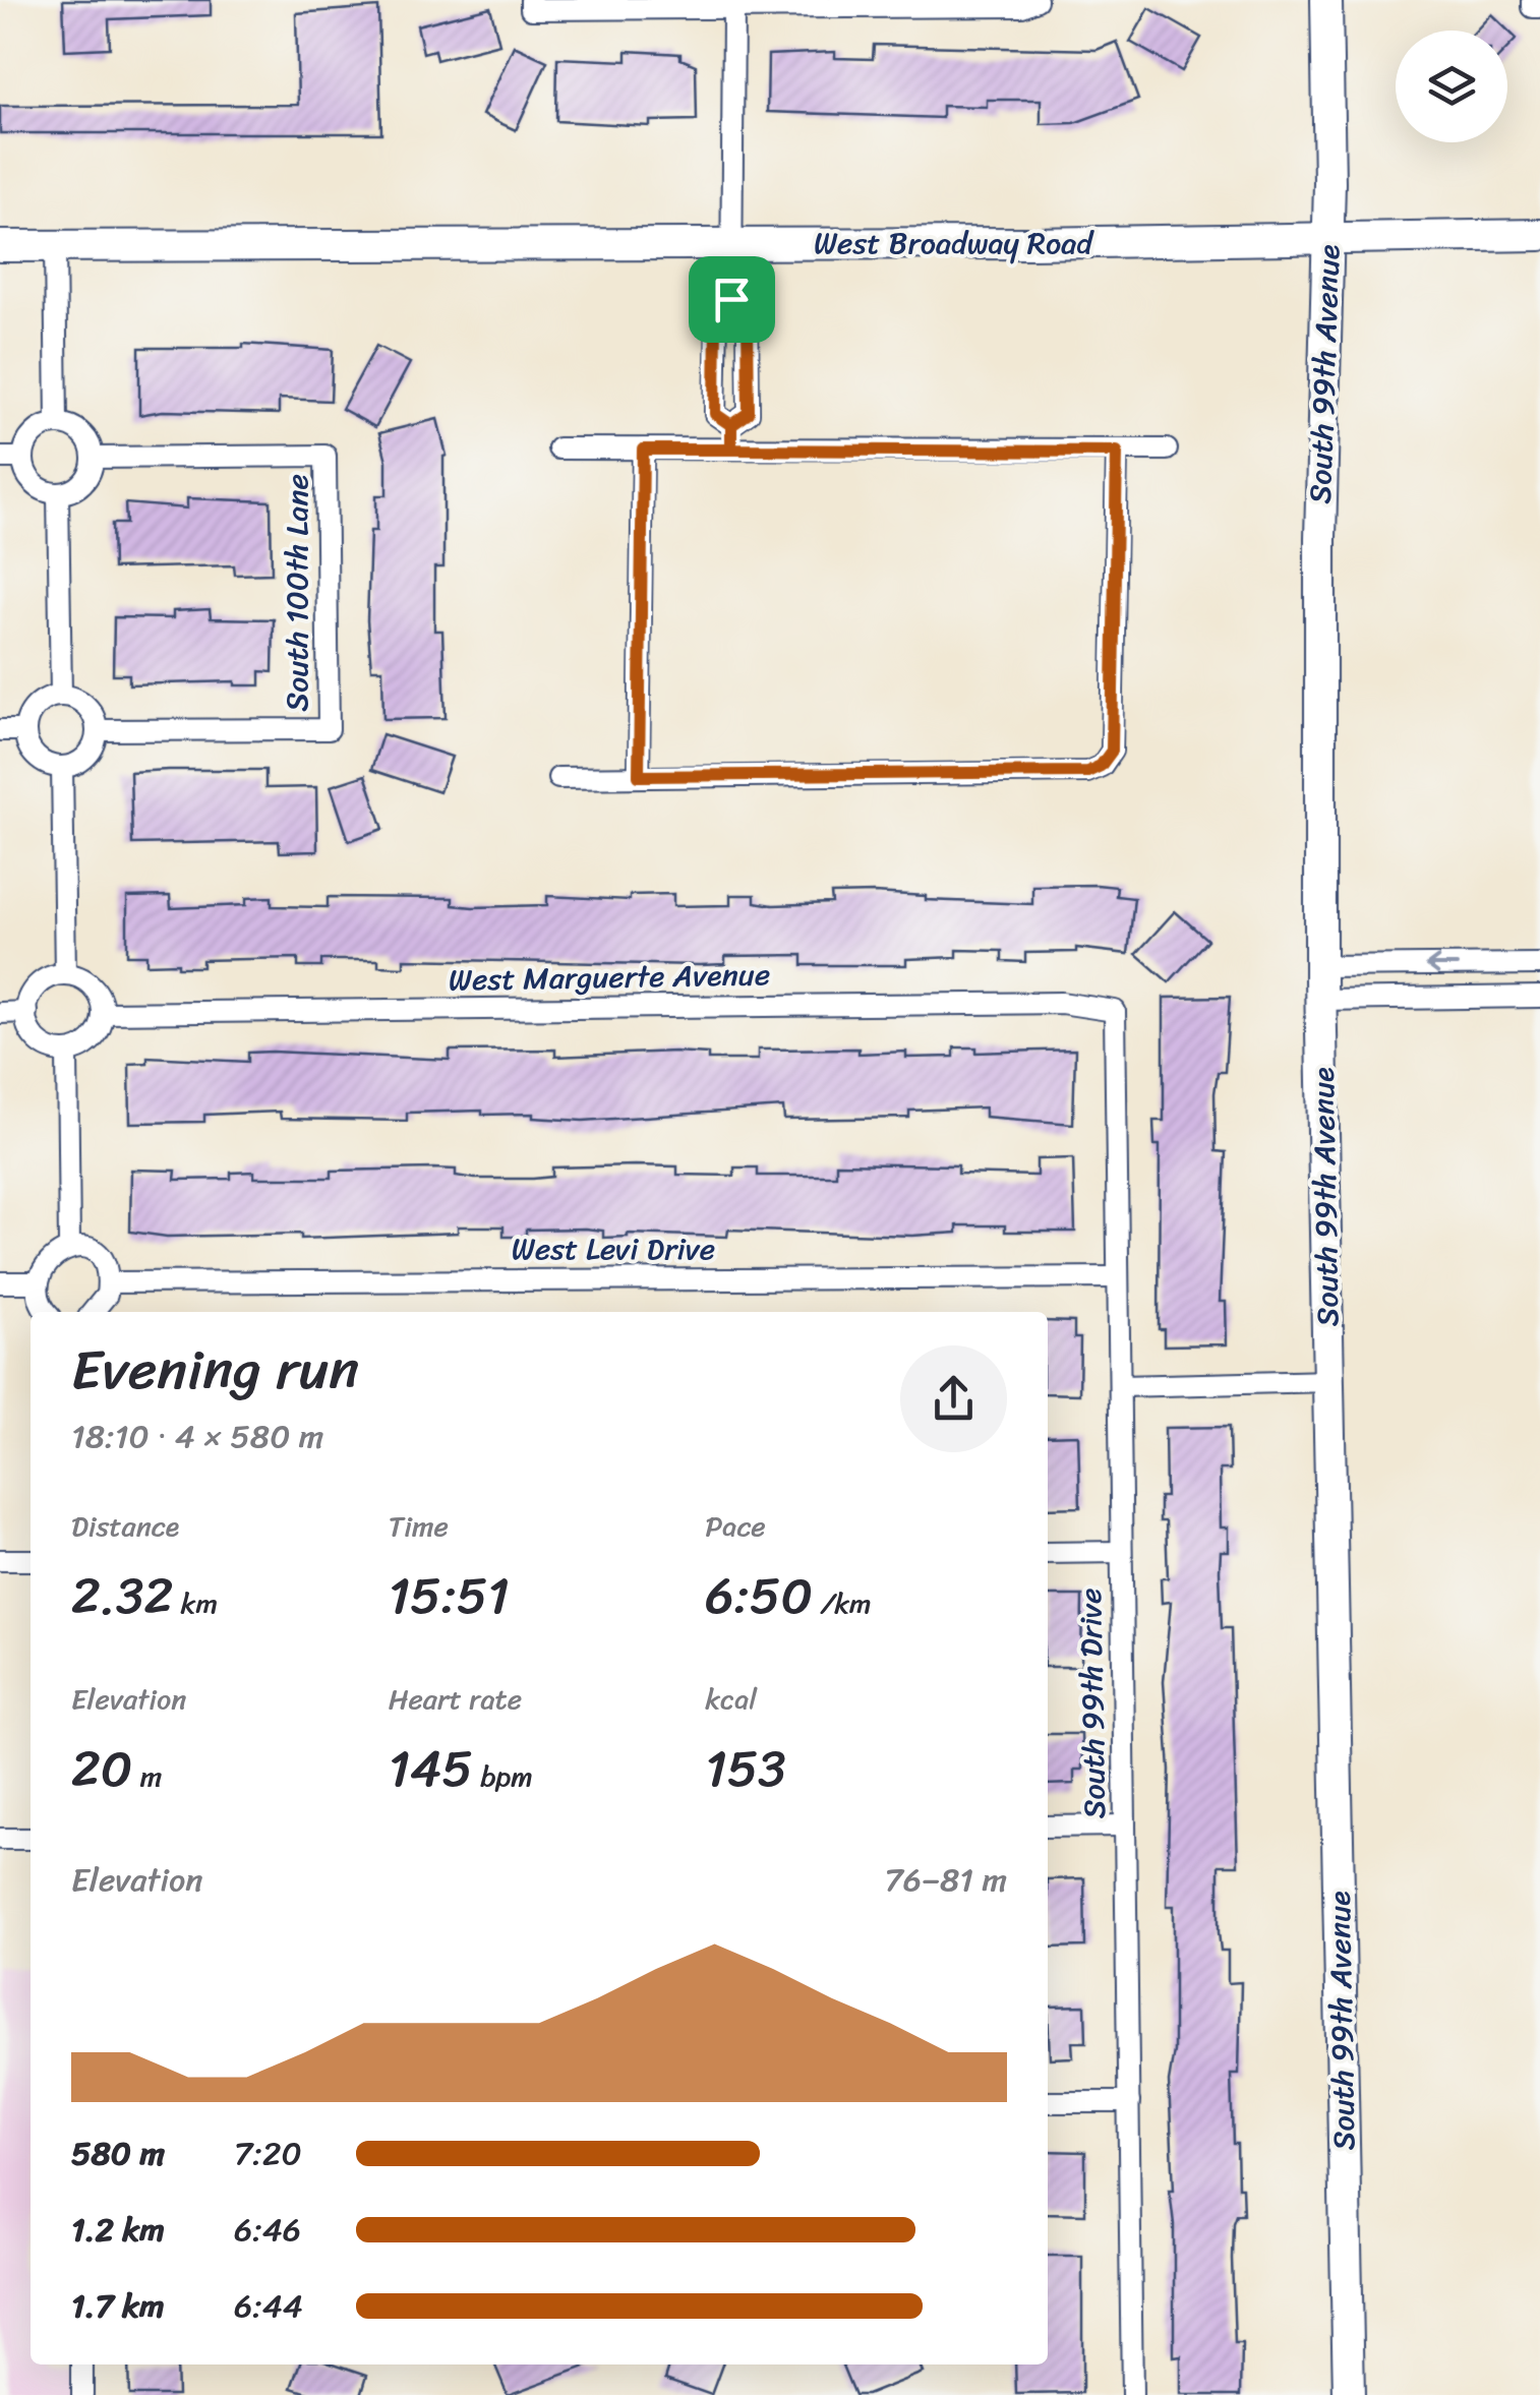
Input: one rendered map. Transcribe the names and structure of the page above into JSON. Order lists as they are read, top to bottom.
{
  "streets": {
    "main road": ["West Broadway Road", "South 99th Avenue"],
    "street": [
      "South 100th Lane",
      "West Marguerte Avenue",
      "West Levi Drive",
      "South 99th Drive"
    ]
  },
  "crossings": [
    ["West Broadway Road", "South 99th Avenue"],
    ["West Marguerte Avenue", "South 99th Drive"],
    ["West Levi Drive", "South 99th Drive"]
  ],
  "page": {
    "heading": ["Evening run", "18:10 · 4 × 580 m"],
    "stats": [
      ["Distance", "2.32 km"],
      ["Time", "15:51"],
      ["Pace", "6:50 /km"],
      ["Elevation", "20 m"],
      ["Heart rate", "145 bpm"],
      ["kcal", "153"]
    ],
    "chart": ["Elevation", "76–81 m"],
    "list": [
      {
        "name": "580 m",
        "note": "7:20"
      },
      {
        "name": "1.2 km",
        "note": "6:46"
      },
      {
        "name": "1.7 km",
        "note": "6:44"
      }
    ]
  }
}
